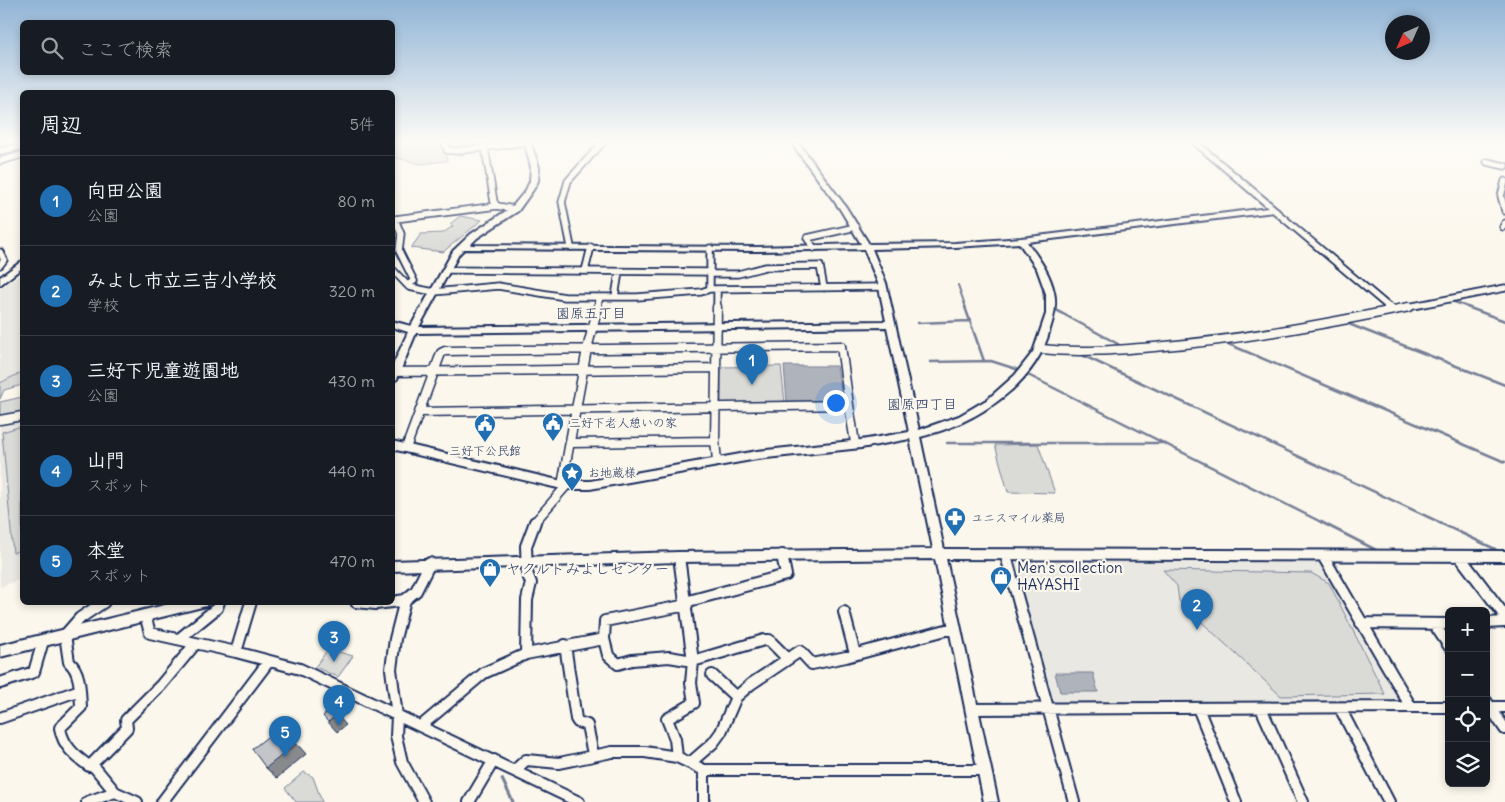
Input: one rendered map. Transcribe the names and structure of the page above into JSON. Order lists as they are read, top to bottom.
{
  "districts": ["園原五丁目", "園原四丁目"],
  "places": {
    "public building": ["三好下老人憩いの家", "三好下公民館"],
    "place": ["お地蔵様"],
    "pharmacy": ["ユニスマイル薬局"],
    "shop": ["ヤクルトみよしセンター", "Men's collection HAYASHI"]
  },
  "north": "bottom left",
  "page": {
    "search": "ここで検索",
    "heading": ["周辺", "5件"],
    "list": [
      {
        "mark": "1",
        "name": "向田公園",
        "note": "公園",
        "value": "80 m"
      },
      {
        "mark": "2",
        "name": "みよし市立三吉小学校",
        "note": "学校",
        "value": "320 m"
      },
      {
        "mark": "3",
        "name": "三好下児童遊園地",
        "note": "公園",
        "value": "430 m"
      },
      {
        "mark": "4",
        "name": "山門",
        "note": "スポット",
        "value": "440 m"
      },
      {
        "mark": "5",
        "name": "本堂",
        "note": "スポット",
        "value": "470 m"
      }
    ],
    "pins": [
      "1",
      "2",
      "3",
      "4",
      "5"
    ],
    "map_buttons": ["+", "−"]
  }
}
